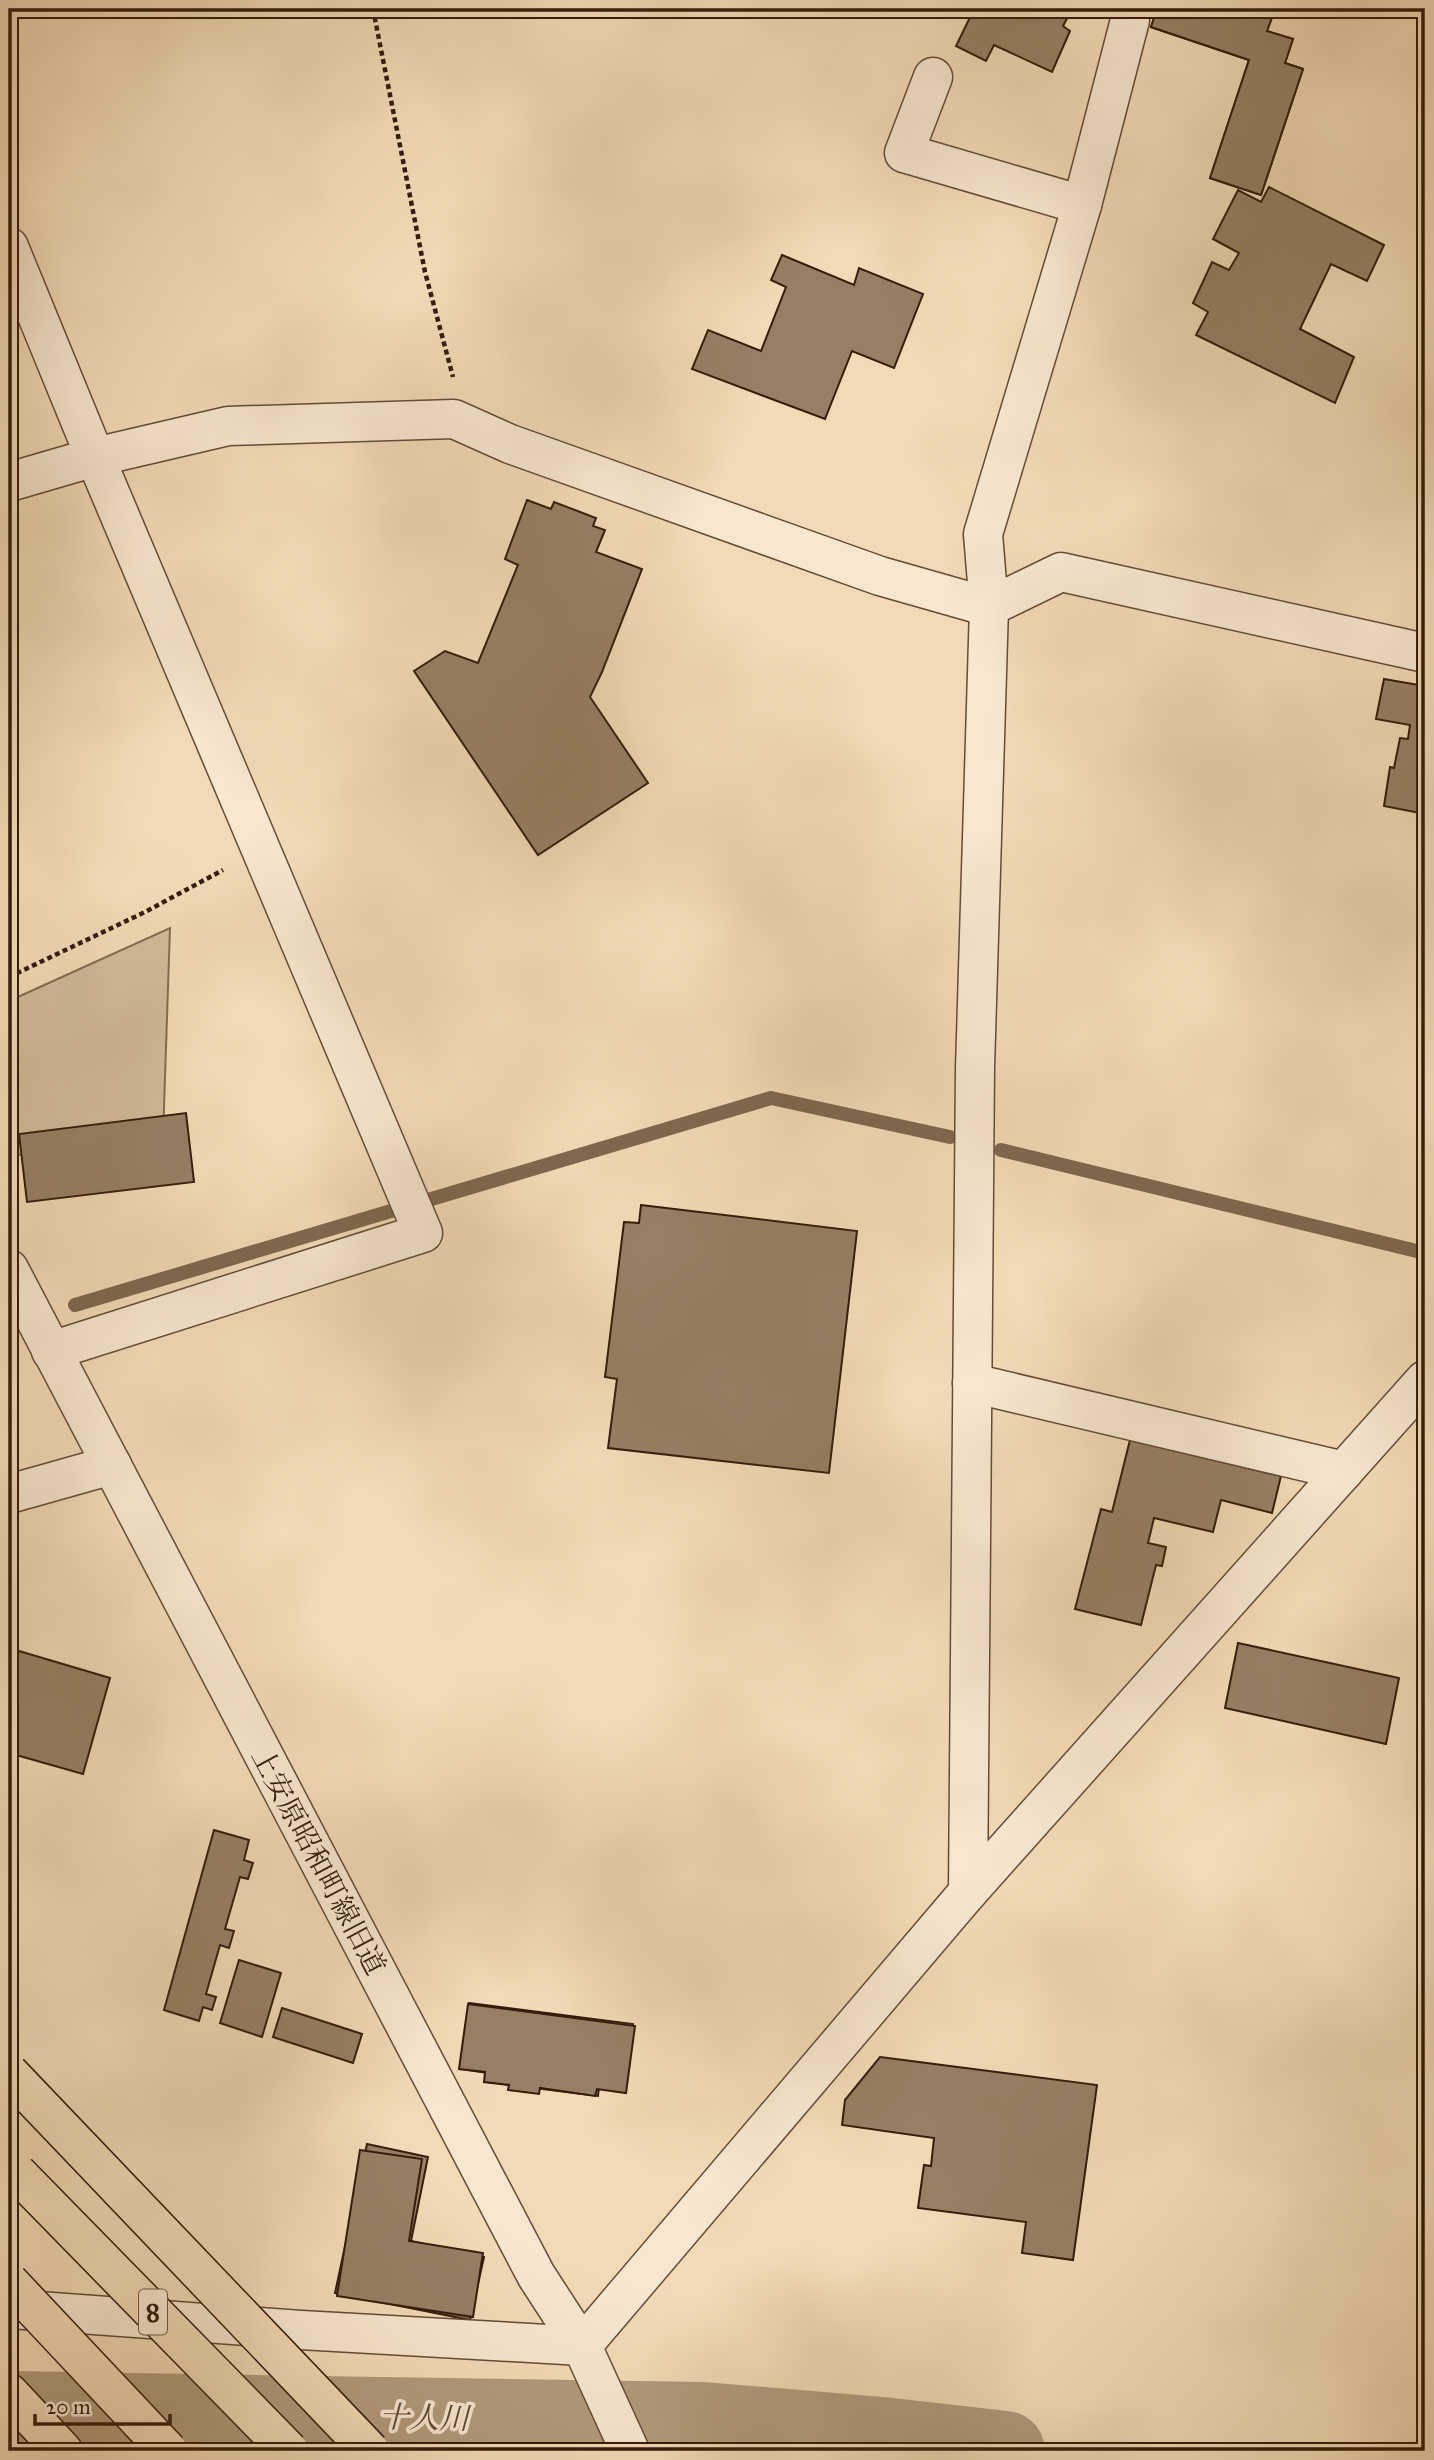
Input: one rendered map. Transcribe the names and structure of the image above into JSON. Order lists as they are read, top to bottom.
{
  "streets": {
    "highway": ["8"],
    "street": ["上安原昭和町線旧道"]
  },
  "water": ["十人川"],
  "scale_bar": "20 m"
}
